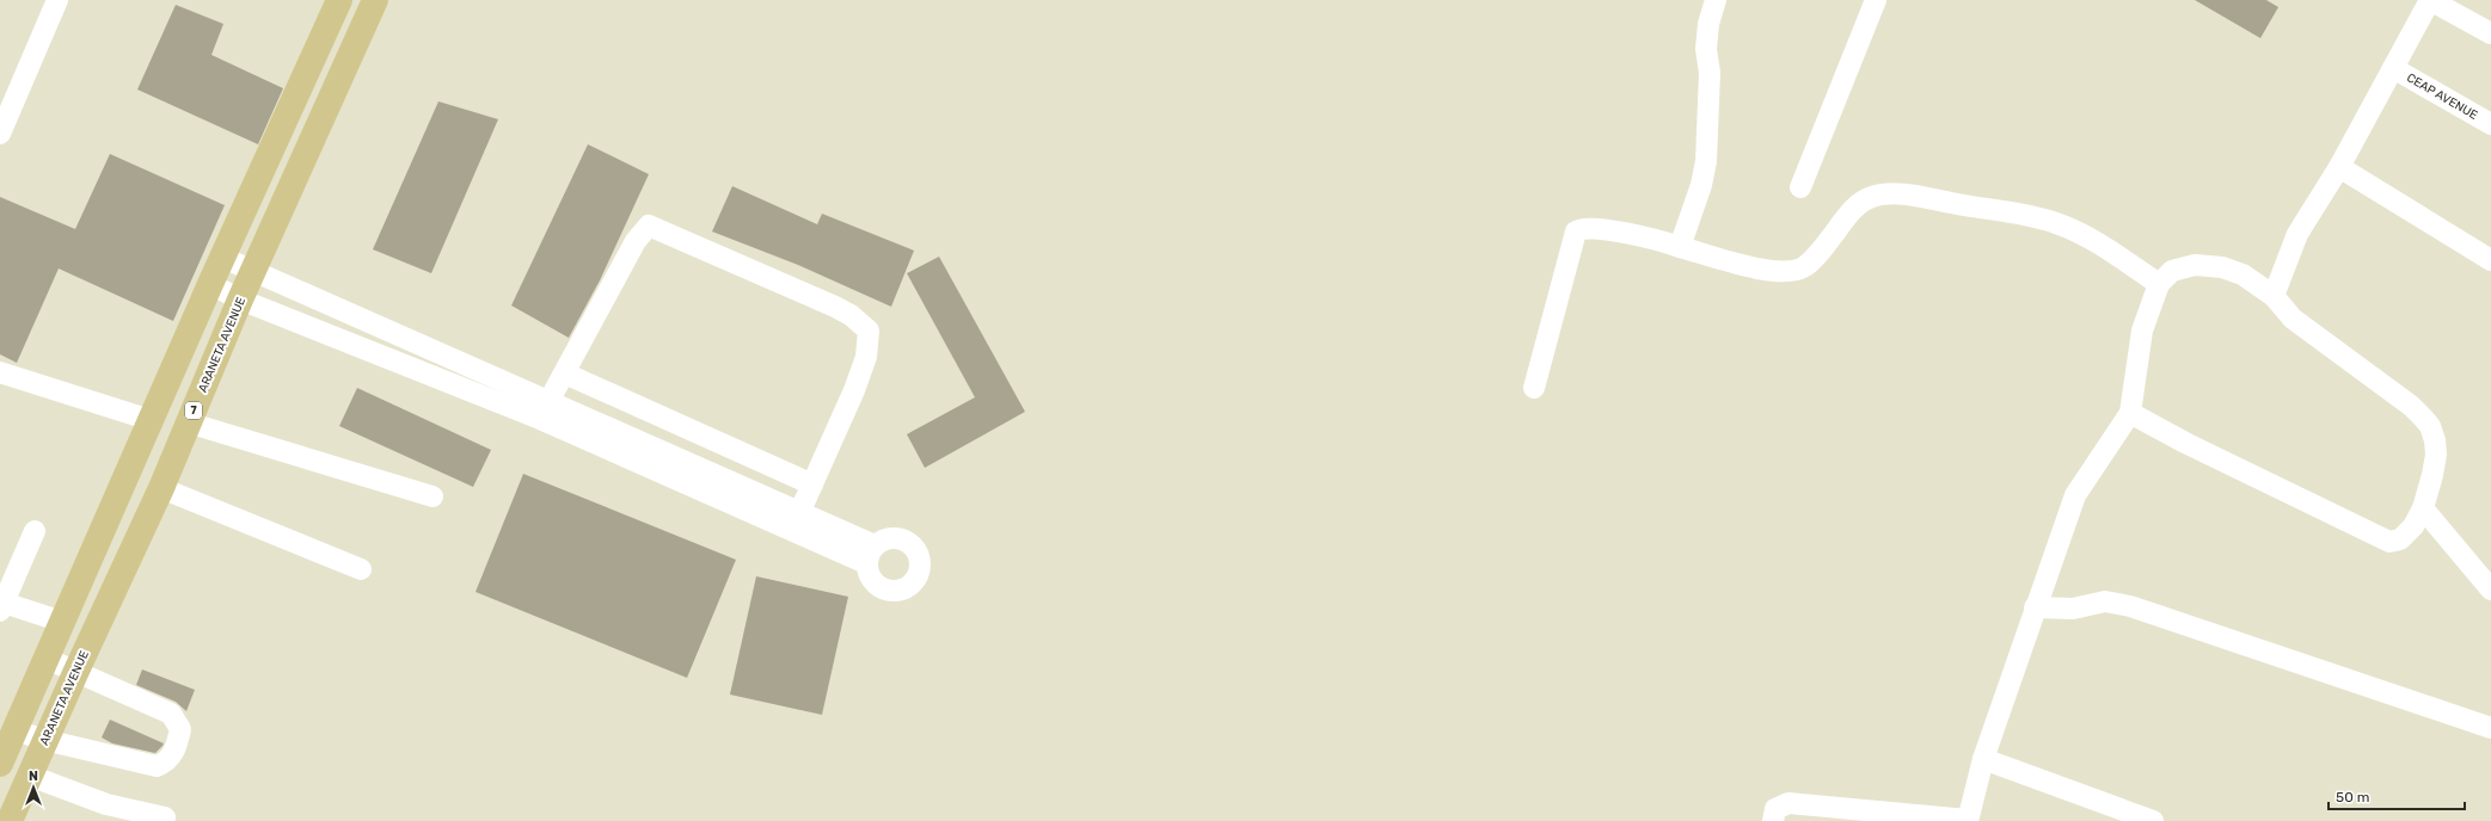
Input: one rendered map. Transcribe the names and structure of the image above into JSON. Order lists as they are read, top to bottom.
{
  "streets": {
    "main road": ["ARANETA AVENUE", "7"],
    "street": ["CEAP AVENUE"]
  },
  "scale_bar": "50 m",
  "north": "top"
}
